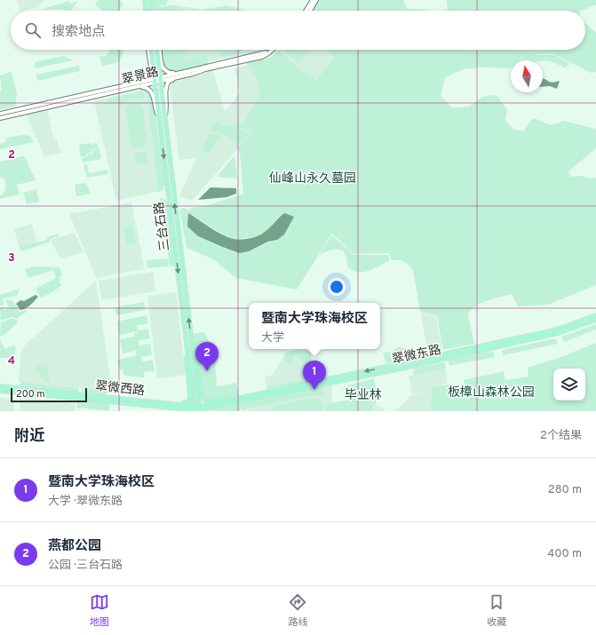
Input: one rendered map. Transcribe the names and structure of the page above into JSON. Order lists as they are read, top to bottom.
{
  "streets": {
    "main road": [
      "翠景路",
      "三台石路",
      "翠微东路",
      "翠微西路"
    ]
  },
  "crossings": [
    ["翠景路", "三台石路"],
    ["三台石路", "翠微东路"],
    ["三台石路", "翠微西路"],
    ["翠微东路", "翠微西路"]
  ],
  "parks": ["仙峰山永久墓园", "板樟山森林公园", "毕业林"],
  "scale_bar": "200 m",
  "north": "top",
  "page": {
    "search": "搜索地点",
    "popup": ["暨南大学珠海校区", "大学"],
    "pins": ["2", "1"],
    "scale": "200 m",
    "heading": ["附近", "2个结果"],
    "list": [
      {
        "mark": "1",
        "name": "暨南大学珠海校区",
        "note": "大学 · 翠微东路",
        "value": "280 m"
      },
      {
        "mark": "2",
        "name": "燕都公园",
        "note": "公园 · 三台石路",
        "value": "400 m"
      }
    ],
    "nav": ["地图", "路线", "收藏"]
  },
  "grid": {
    "rows": ["2", "3", "4"]
  }
}
